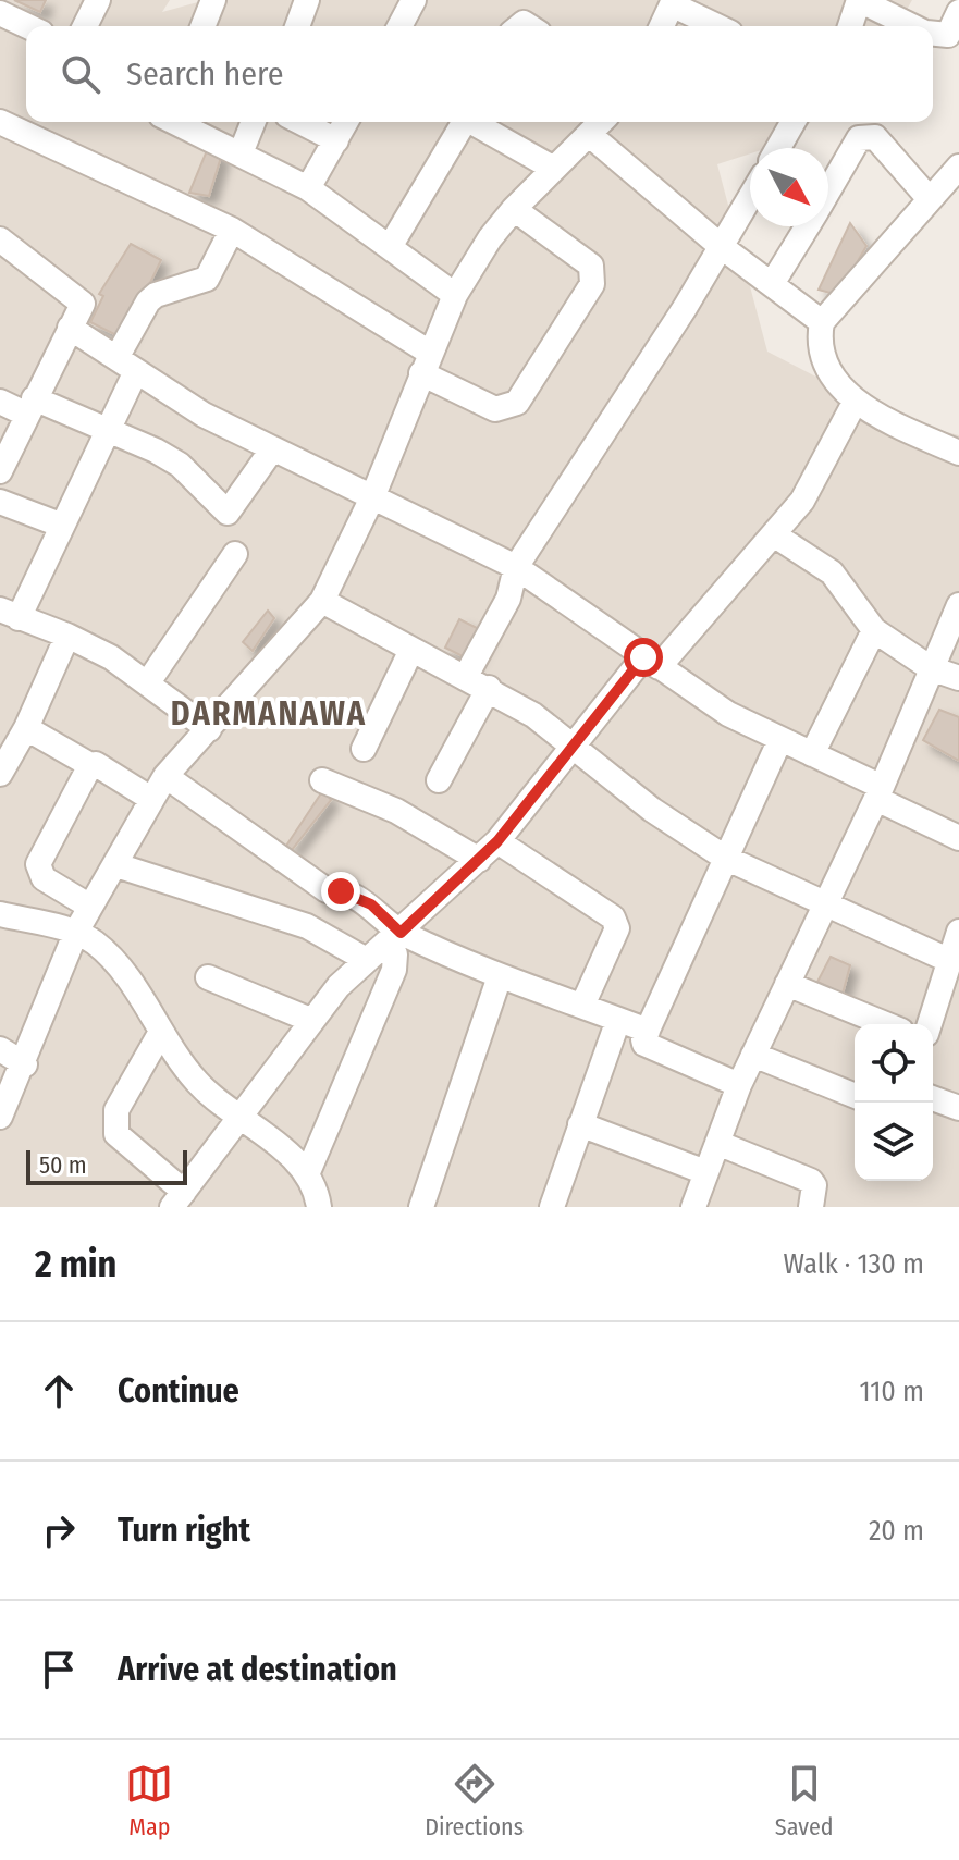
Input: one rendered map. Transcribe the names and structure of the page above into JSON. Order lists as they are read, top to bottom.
{
  "districts": ["DARMANAWA"],
  "scale_bar": "50 m",
  "north": "bottom right",
  "page": {
    "search": "Search here",
    "scale": "50 m",
    "heading": ["2 min", "Walk · 130 m"],
    "list": [
      ["Continue", "110 m"],
      ["Turn right", "20 m"],
      "Arrive at destination"
    ],
    "nav": ["Map", "Directions", "Saved"]
  }
}
